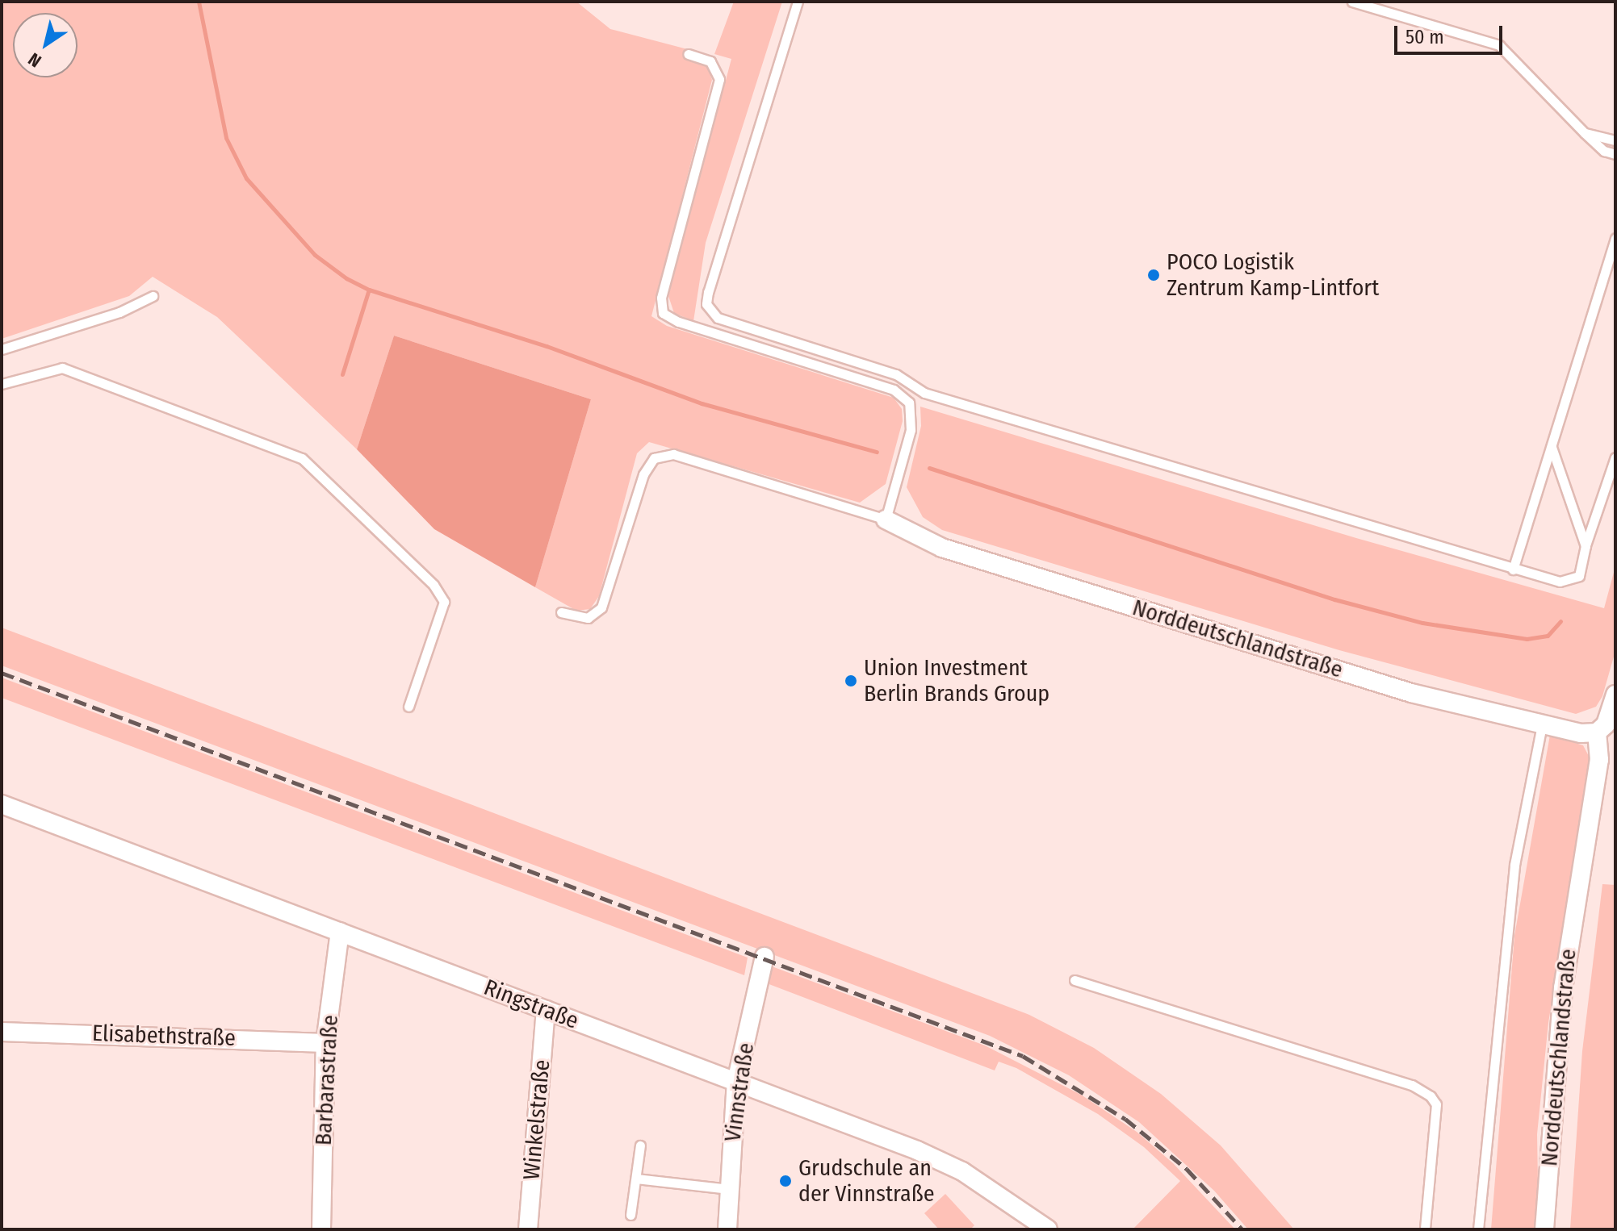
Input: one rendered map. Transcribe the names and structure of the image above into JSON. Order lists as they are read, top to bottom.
{
  "streets": {
    "street": [
      "Norddeutschlandstraße",
      "Ringstraße",
      "Elisabethstraße",
      "Barbarastraße",
      "Vinnstraße",
      "Winkelstraße"
    ]
  },
  "crossings": [
    ["Ringstraße", "Barbarastraße"],
    ["Ringstraße", "Vinnstraße"],
    ["Ringstraße", "Winkelstraße"],
    ["Elisabethstraße", "Barbarastraße"]
  ],
  "places": ["POCO Logistik Zentrum Kamp-Lintfort", "Union Investment Berlin Brands Group", "Grudschule an der Vinnstraße"],
  "scale_bar": "50 m",
  "north": "bottom left"
}
